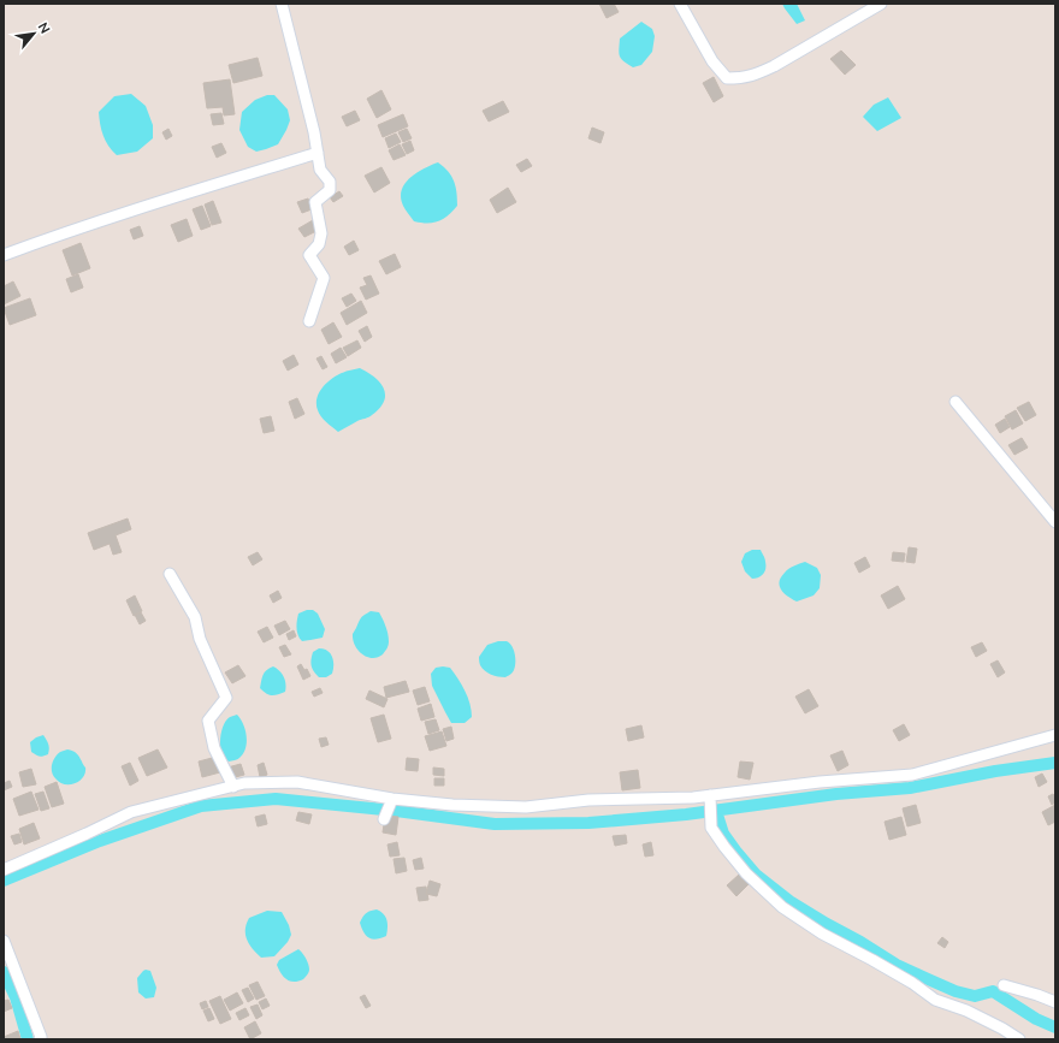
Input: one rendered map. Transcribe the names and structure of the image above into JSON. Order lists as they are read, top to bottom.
{
  "north": "top right"
}
